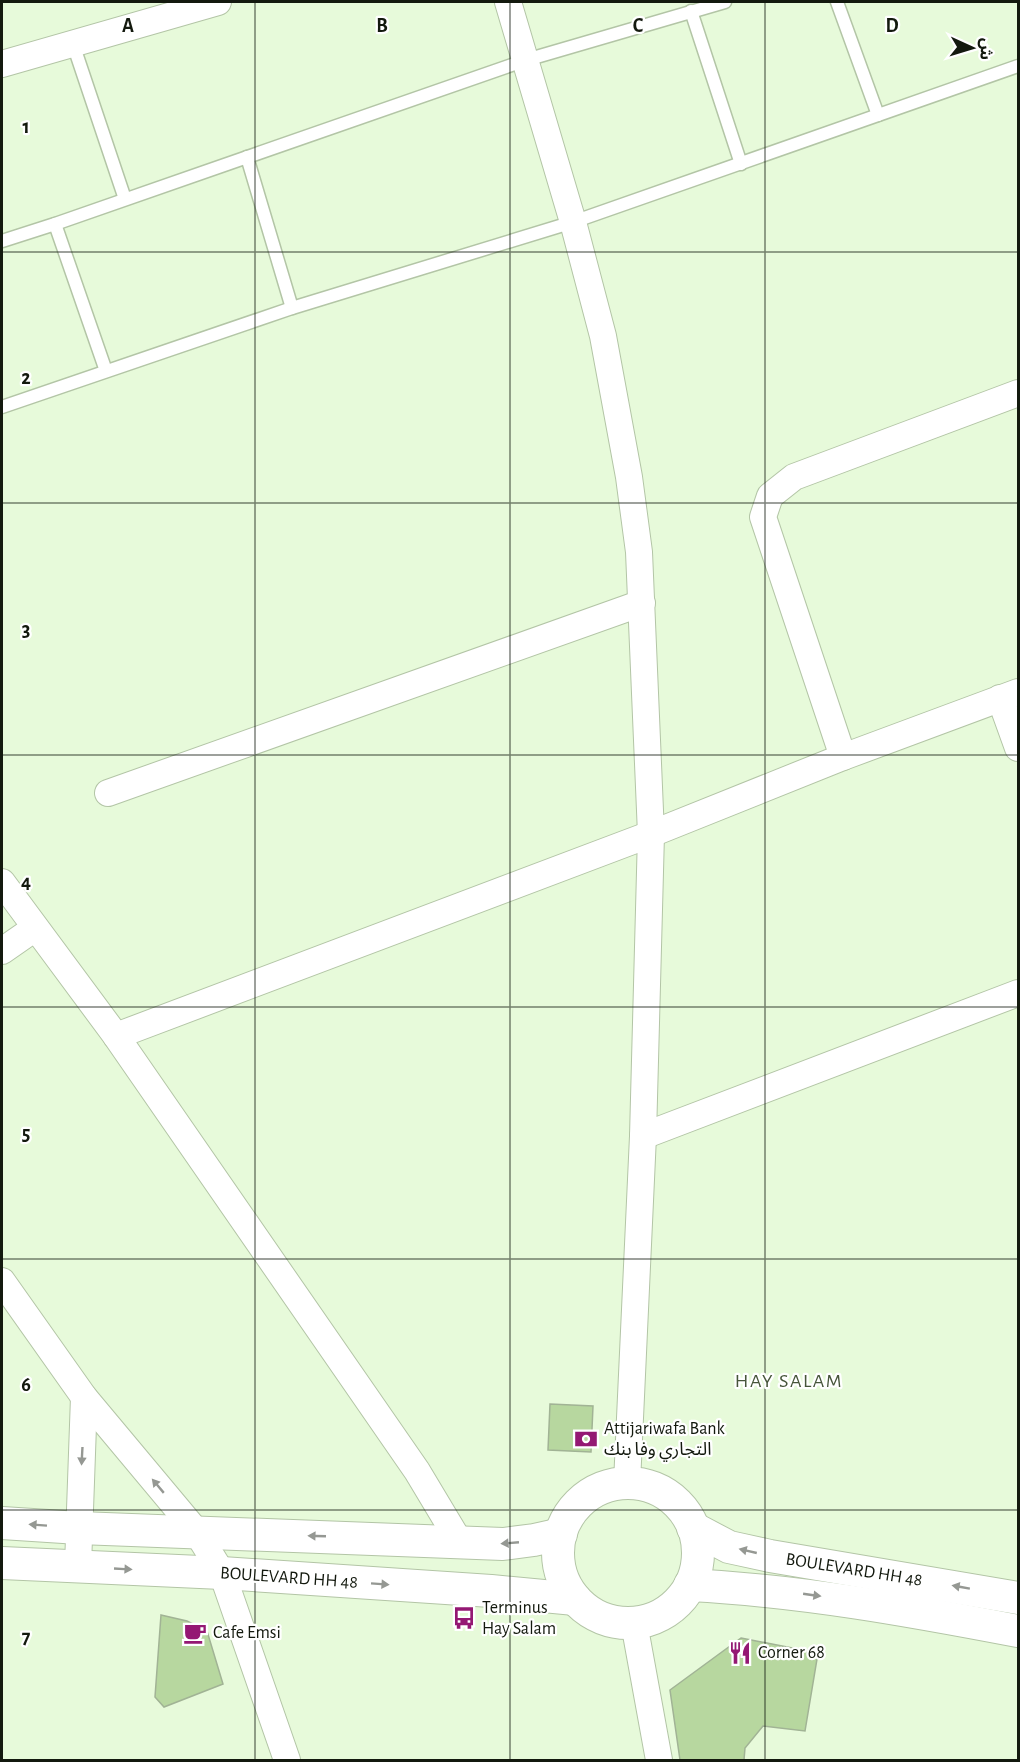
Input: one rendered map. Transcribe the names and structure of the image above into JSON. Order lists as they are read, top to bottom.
{
  "streets": {
    "street": ["BOULEVARD HH 48"]
  },
  "districts": ["HAY SALAM"],
  "places": {
    "bank": ["Attijariwafa Bank التجاري وفا بنك"],
    "bus stop": ["Terminus Hay Salam"],
    "cafe": ["Cafe Emsi"],
    "restaurant": ["Corner 68"]
  },
  "north": "right",
  "grid": {
    "columns": [
      "A",
      "B",
      "C",
      "D"
    ],
    "rows": [
      "1",
      "2",
      "3",
      "4",
      "5",
      "6",
      "7"
    ]
  }
}
